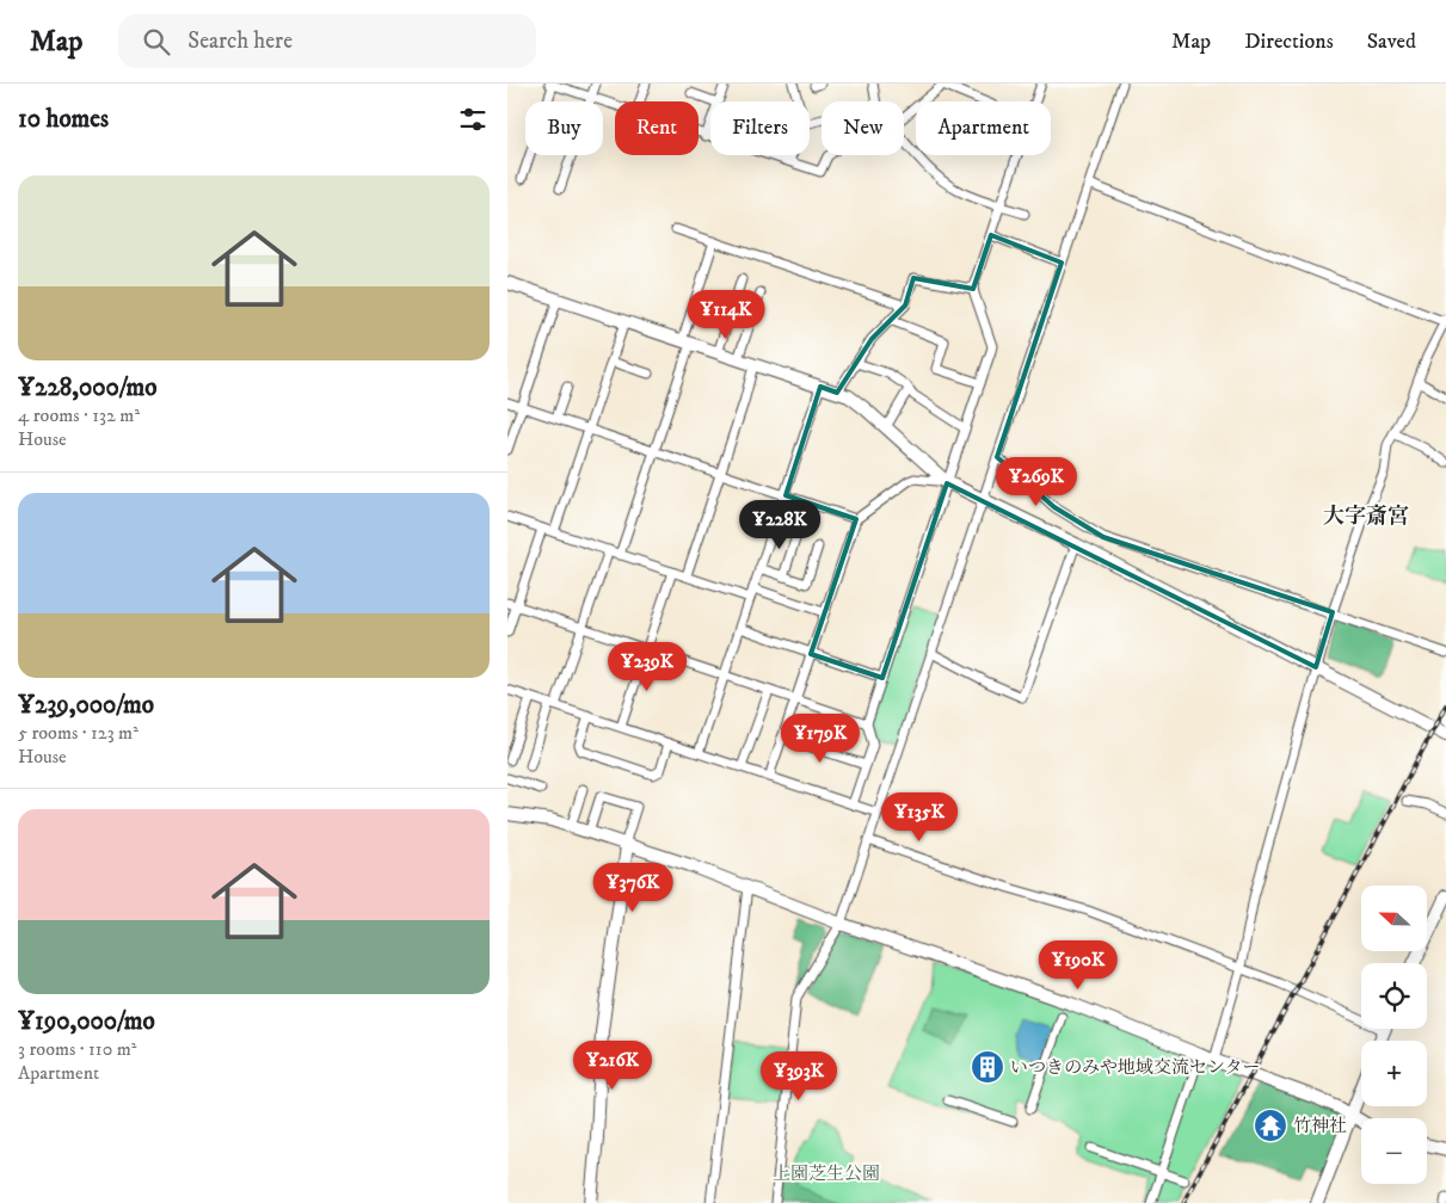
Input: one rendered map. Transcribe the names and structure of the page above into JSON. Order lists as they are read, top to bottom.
{
  "districts": ["大字斎宮"],
  "parks": ["上園芝生公園"],
  "places": {
    "building": ["いつきのみや地域交流センター"],
    "temple": ["竹神社"]
  },
  "north": "left",
  "page": {
    "header": "Map",
    "search": "Search here",
    "nav": ["Map", "Directions", "Saved"],
    "heading": "10 homes",
    "chip": [
      "Buy",
      "Rent",
      "Filters",
      "New",
      "Apartment"
    ],
    "list": [
      {
        "name": "¥228,000/mo",
        "note": "4 rooms · 132 m² · House"
      },
      {
        "name": "¥239,000/mo",
        "note": "5 rooms · 123 m² · House"
      },
      {
        "name": "¥190,000/mo",
        "note": "3 rooms · 110 m² · Apartment"
      }
    ],
    "price": [
      "¥114K",
      "¥269K",
      "¥228K",
      "¥239K",
      "¥179K",
      "¥135K",
      "¥376K",
      "¥190K",
      "¥216K",
      "¥393K"
    ],
    "map_buttons": ["+", "−"]
  }
}
